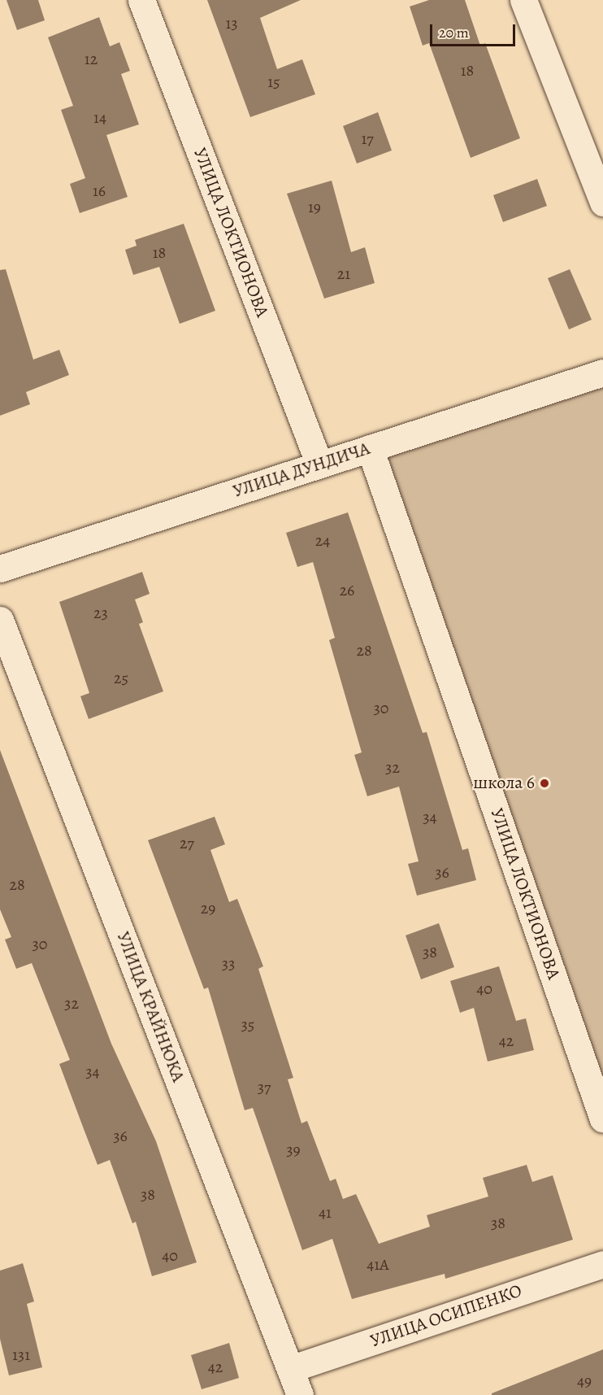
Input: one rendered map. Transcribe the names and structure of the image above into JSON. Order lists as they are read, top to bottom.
{
  "streets": {
    "street": [
      "УЛИЦА ЛОКТИОНОВА",
      "УЛИЦА ДУНДИЧА",
      "УЛИЦА КРАЙНЮКА",
      "УЛИЦА ОСИПЕНКО"
    ]
  },
  "crossings": [
    ["УЛИЦА ЛОКТИОНОВА", "УЛИЦА ДУНДИЧА"],
    ["УЛИЦА КРАЙНЮКА", "УЛИЦА ОСИПЕНКО"]
  ],
  "places": ["школа 6"],
  "house_numbers": [
    "13",
    "12",
    "18",
    "15",
    "14",
    "17",
    "16",
    "19",
    "18",
    "21",
    "24",
    "26",
    "23",
    "28",
    "25",
    "30",
    "32",
    "34",
    "27",
    "36",
    "28",
    "29",
    "30",
    "38",
    "33",
    "40",
    "32",
    "35",
    "42",
    "34",
    "37",
    "36",
    "39",
    "38",
    "41",
    "38",
    "40",
    "41А",
    "131",
    "42",
    "49"
  ],
  "scale_bar": "20 m"
}
